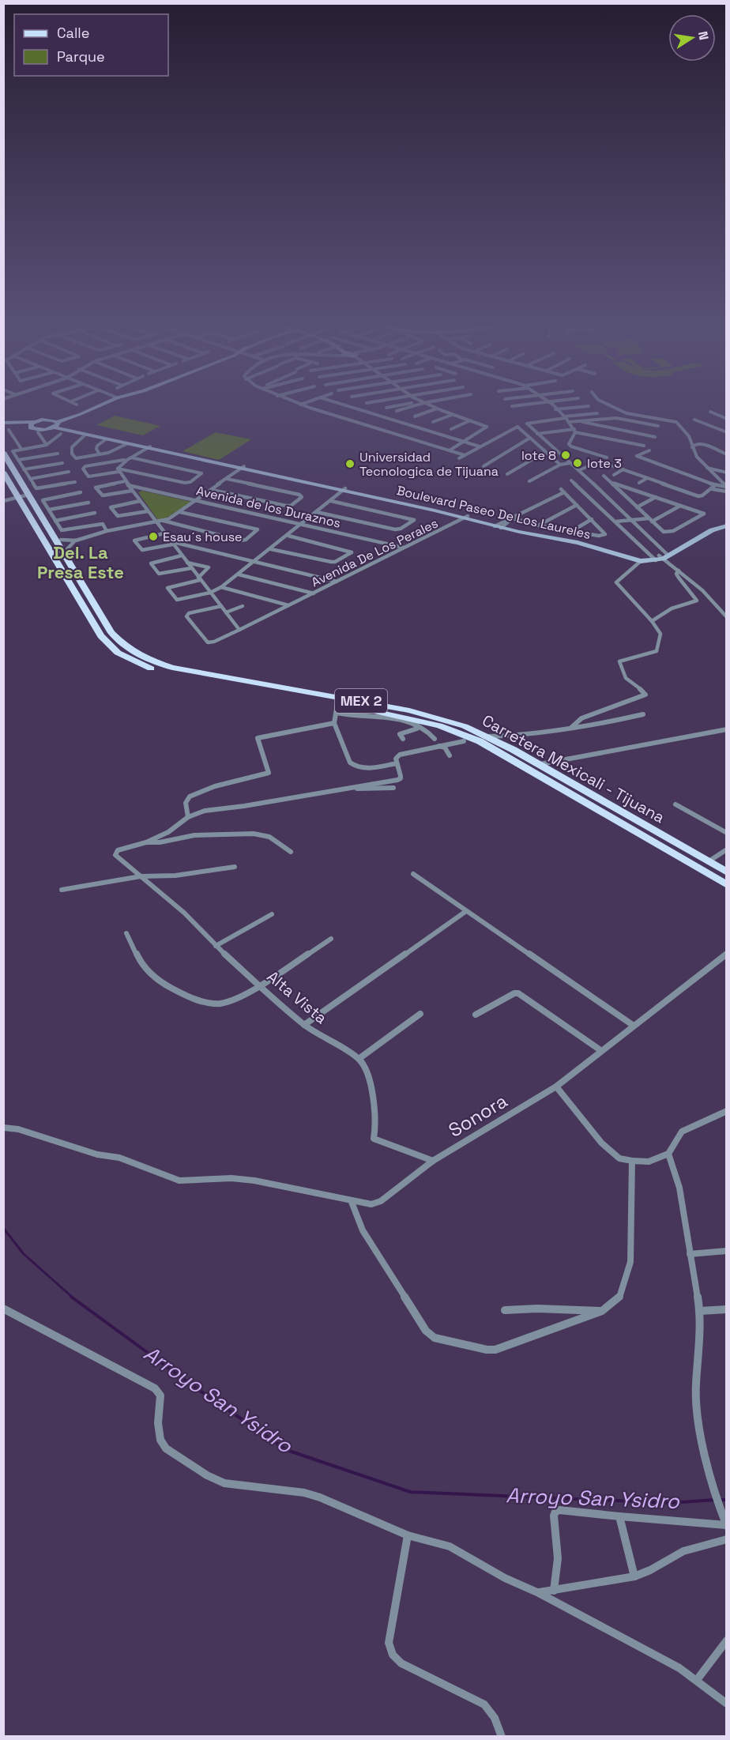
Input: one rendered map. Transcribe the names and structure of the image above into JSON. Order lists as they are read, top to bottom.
{
  "streets": {
    "main road": ["MEX 2", "Carretera Mexicali - Tijuana"],
    "street": [
      "Avenida de los Duraznos",
      "Boulevard Paseo De Los Laureles",
      "Avenida De Los Perales",
      "Alta Vista",
      "Sonora"
    ]
  },
  "crossings": [
    ["Avenida de los Duraznos", "Avenida De Los Perales"],
    ["Boulevard Paseo De Los Laureles", "Avenida De Los Perales"]
  ],
  "districts": ["Del. La Presa Este"],
  "water": ["Arroyo San Ysidro"],
  "places": [
    "lote 8",
    "lote 3",
    "Universidad Tecnologica de Tijuana",
    "Esau´s house"
  ],
  "legend": ["Calle", "Parque"],
  "north": "right"
}
